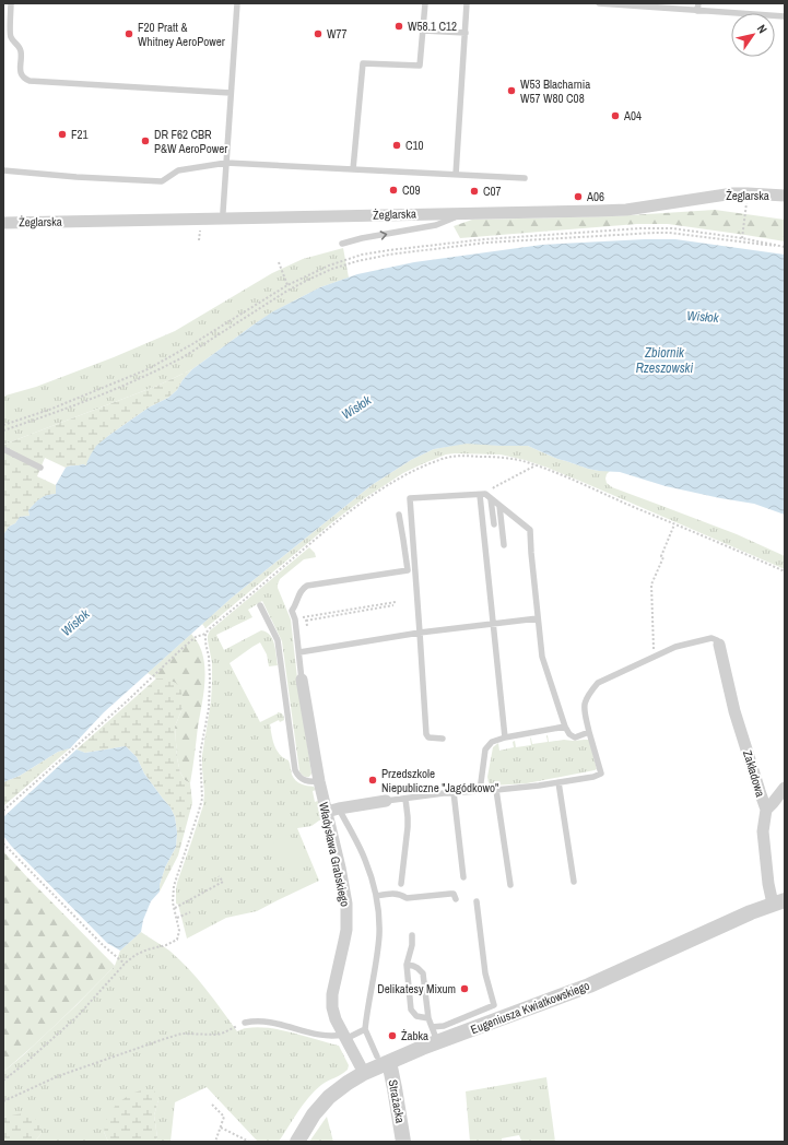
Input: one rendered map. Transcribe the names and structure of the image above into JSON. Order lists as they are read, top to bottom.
{
  "streets": {
    "street": [
      "Żeglarska",
      "Zakładowa",
      "Władysława Grabskiego",
      "Eugeniusza Kwiatkowskiego",
      "Strażacka"
    ]
  },
  "crossings": [
    ["Zakładowa", "Eugeniusza Kwiatkowskiego"],
    ["Władysława Grabskiego", "Eugeniusza Kwiatkowskiego"],
    ["Eugeniusza Kwiatkowskiego", "Strażacka"]
  ],
  "water": ["Wisłok", "Zbiornik Rzeszowski"],
  "places": [
    "W58.1 C12",
    "F20 Pratt & Whitney AeroPower",
    "W77",
    "W53 Blacharnia W57 W80 C08",
    "A04",
    "F21",
    "DR F62 CBR P&W AeroPower",
    "C10",
    "C09",
    "C07",
    "A06",
    "Przedszkole Niepubliczne \"Jagódkowo\"",
    "Delikatesy Mixum",
    "Żabka"
  ],
  "north": "top right"
}
